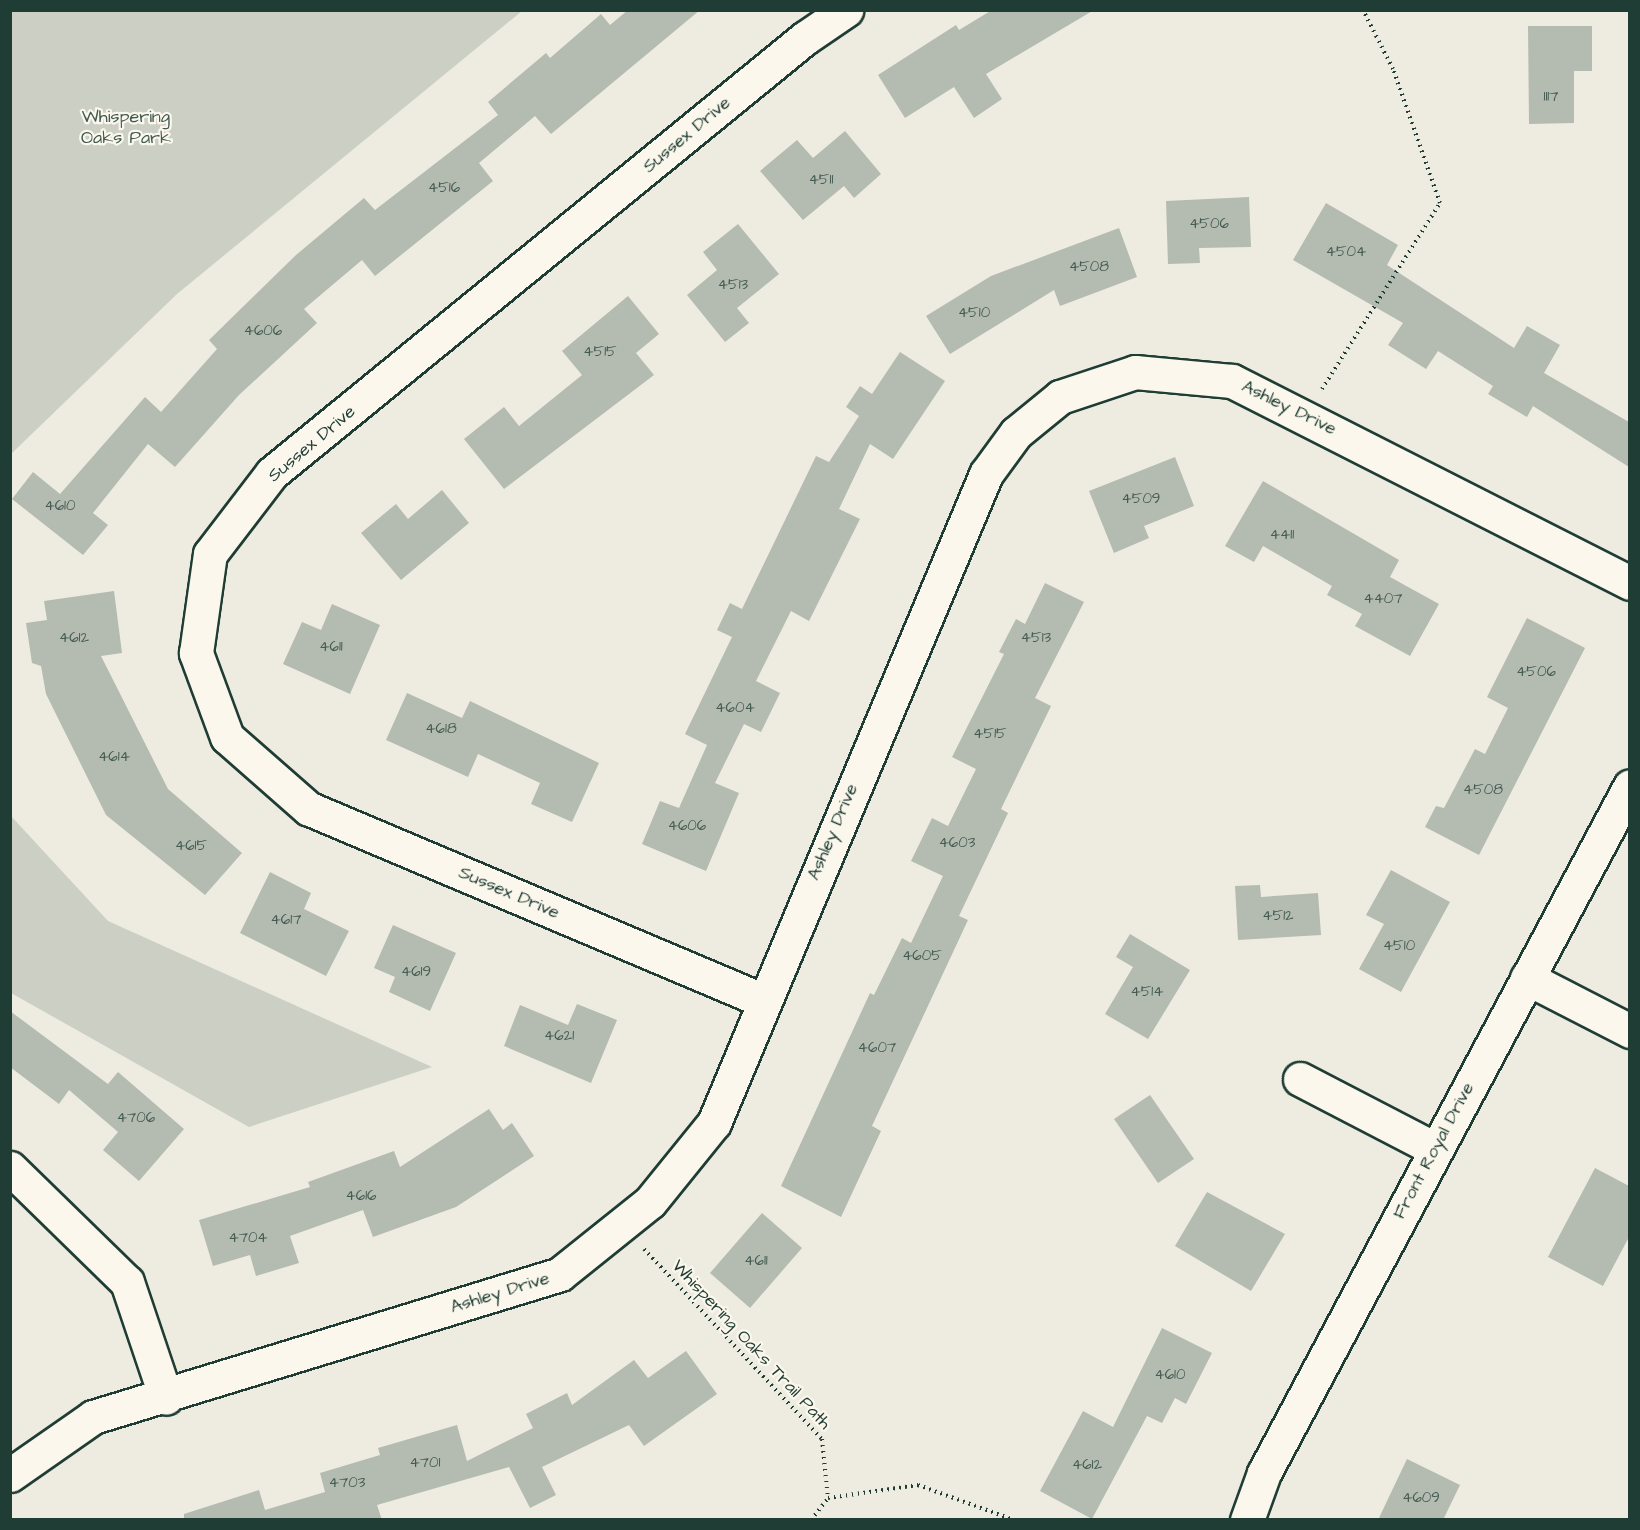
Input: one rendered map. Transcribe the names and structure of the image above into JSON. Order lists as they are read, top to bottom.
{
  "streets": {
    "street": ["Sussex Drive", "Ashley Drive", "Front Royal Drive"],
    "path": ["Whispering Oaks Trail Path"]
  },
  "crossings": [
    ["Sussex Drive", "Ashley Drive"],
    ["Ashley Drive", "Whispering Oaks Trail Path"]
  ],
  "parks": ["Whispering Oaks Park"],
  "house_numbers": [
    "1117",
    "4511",
    "4516",
    "4506",
    "4504",
    "4508",
    "4513",
    "4510",
    "4606",
    "4515",
    "4509",
    "4610",
    "4411",
    "4407",
    "4612",
    "4513",
    "4611",
    "4506",
    "4604",
    "4618",
    "4515",
    "4614",
    "4508",
    "4606",
    "4603",
    "4615",
    "4512",
    "4617",
    "4510",
    "4605",
    "4619",
    "4514",
    "4621",
    "4607",
    "4706",
    "4616",
    "4704",
    "4611",
    "4610",
    "4701",
    "4612",
    "4703",
    "4609"
  ]
}
